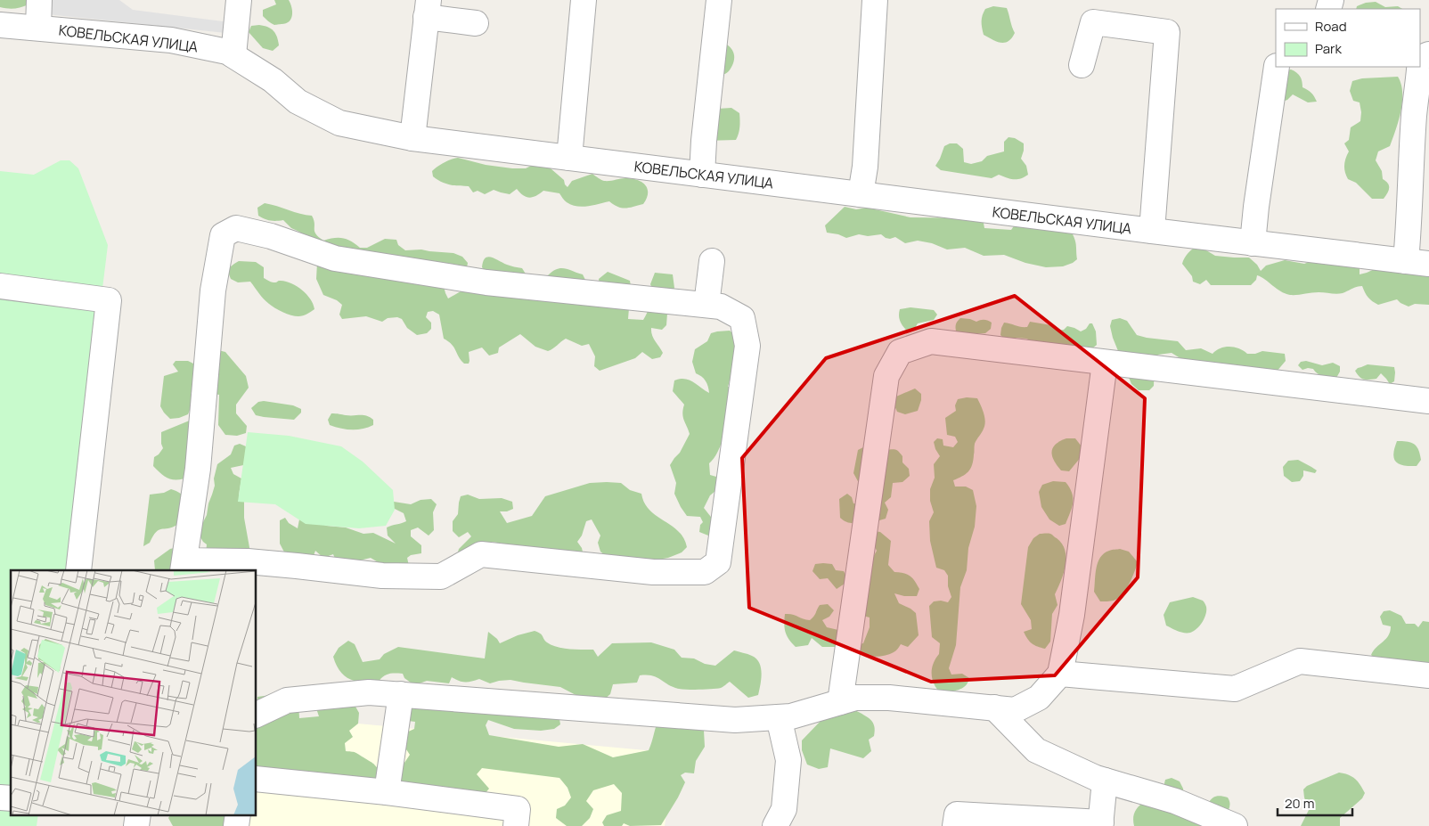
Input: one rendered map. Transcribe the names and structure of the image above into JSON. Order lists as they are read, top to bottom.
{
  "streets": {
    "street": ["КОВЕЛЬСКАЯ УЛИЦА"]
  },
  "legend": ["Road", "Park"],
  "scale_bar": "20 m"
}
